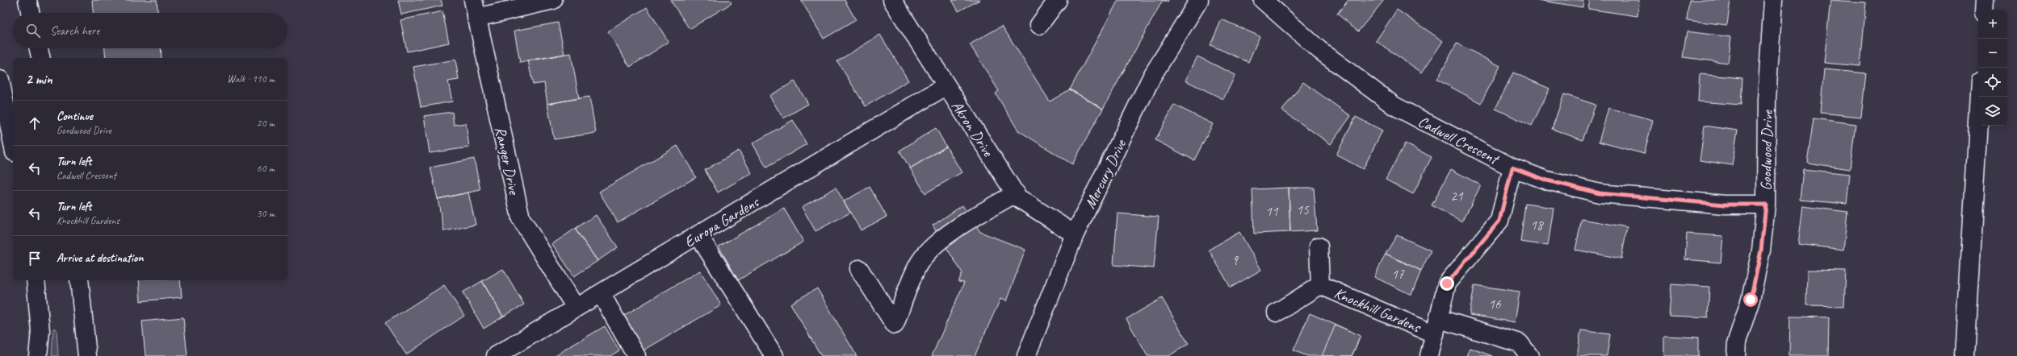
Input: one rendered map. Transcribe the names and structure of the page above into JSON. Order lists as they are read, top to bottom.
{
  "streets": {
    "main road": [
      "Akron Drive",
      "Cadwell Crescent",
      "Goodwood Drive",
      "Ranger Drive",
      "Mercury Drive",
      "Europa Gardens",
      "Knockhill Gardens"
    ]
  },
  "crossings": [
    ["Akron Drive", "Mercury Drive"],
    ["Akron Drive", "Europa Gardens"],
    ["Cadwell Crescent", "Goodwood Drive"],
    ["Cadwell Crescent", "Knockhill Gardens"],
    ["Ranger Drive", "Europa Gardens"]
  ],
  "house_numbers": [
    "21",
    "15",
    "11",
    "18",
    "9",
    "17",
    "16"
  ],
  "page": {
    "map_buttons": ["+", "−"],
    "search": "Search here",
    "heading": ["2 min", "Walk · 110 m"],
    "list": [
      ["Continue", "Goodwood Drive", "20 m"],
      ["Turn left", "Cadwell Crescent", "60 m"],
      ["Turn left", "Knockhill Gardens", "30 m"],
      "Arrive at destination"
    ]
  }
}
